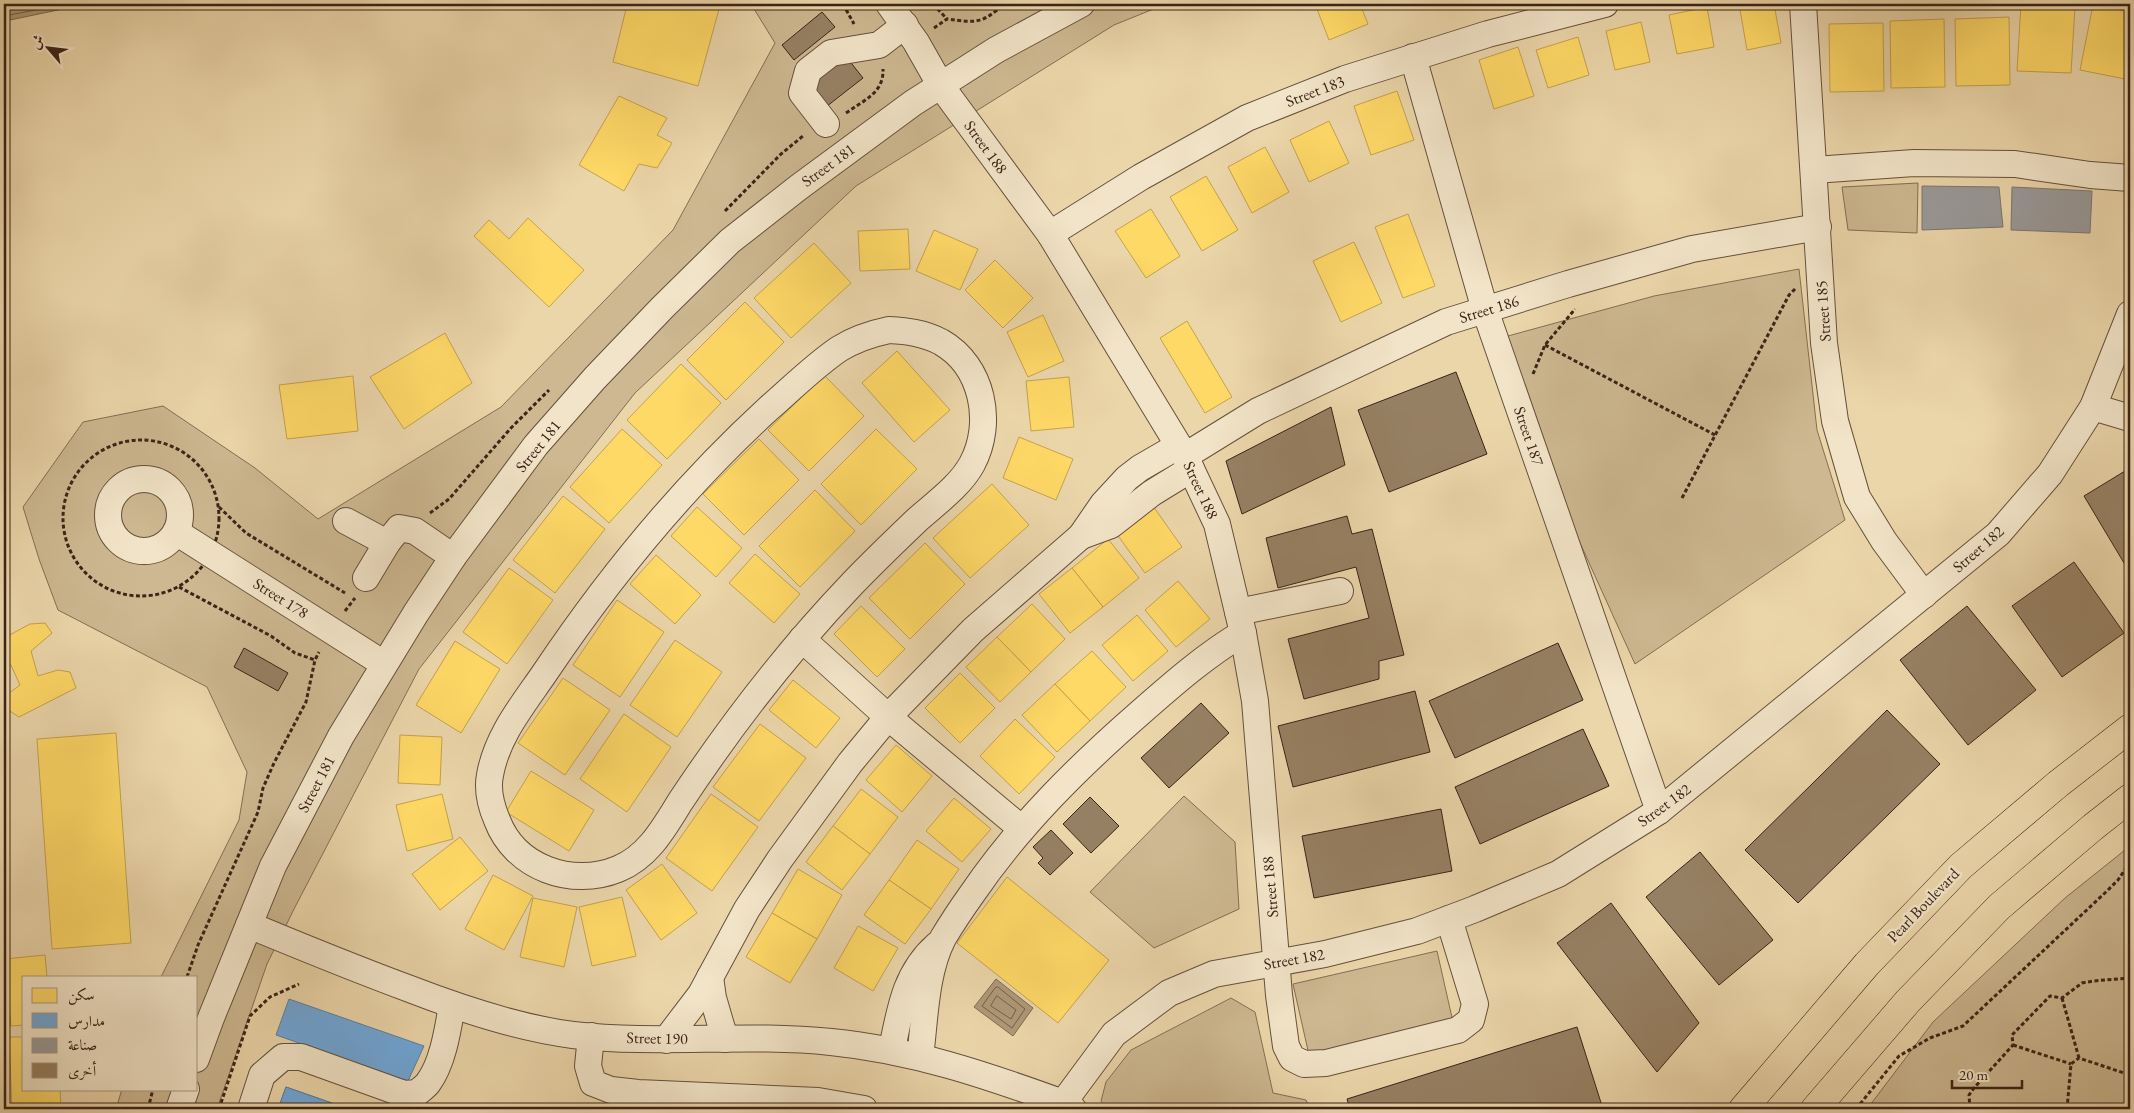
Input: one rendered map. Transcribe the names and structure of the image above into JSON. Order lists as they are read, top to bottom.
{
  "streets": {
    "main road": ["Pearl Boulevard"],
    "street": [
      "Street 183",
      "Street 188",
      "Street 181",
      "Street 186",
      "Street 185",
      "Street 187",
      "Street 182",
      "Street 178",
      "Street 190"
    ]
  },
  "crossings": [
    ["Street 183", "Street 188"],
    ["Street 183", "Street 187"],
    ["Street 188", "Street 181"],
    ["Street 188", "Street 186"],
    ["Street 188", "Street 182"],
    ["Street 181", "Street 178"],
    ["Street 181", "Street 190"],
    ["Street 186", "Street 185"],
    ["Street 186", "Street 187"],
    ["Street 186", "Street 190"],
    ["Street 185", "Street 182"],
    ["Street 187", "Street 182"],
    ["Street 182", "Street 190"]
  ],
  "legend": [
    "سكن",
    "مدارس",
    "صناعة",
    "أخرى"
  ],
  "scale_bar": "20 m",
  "north": "top left"
}
